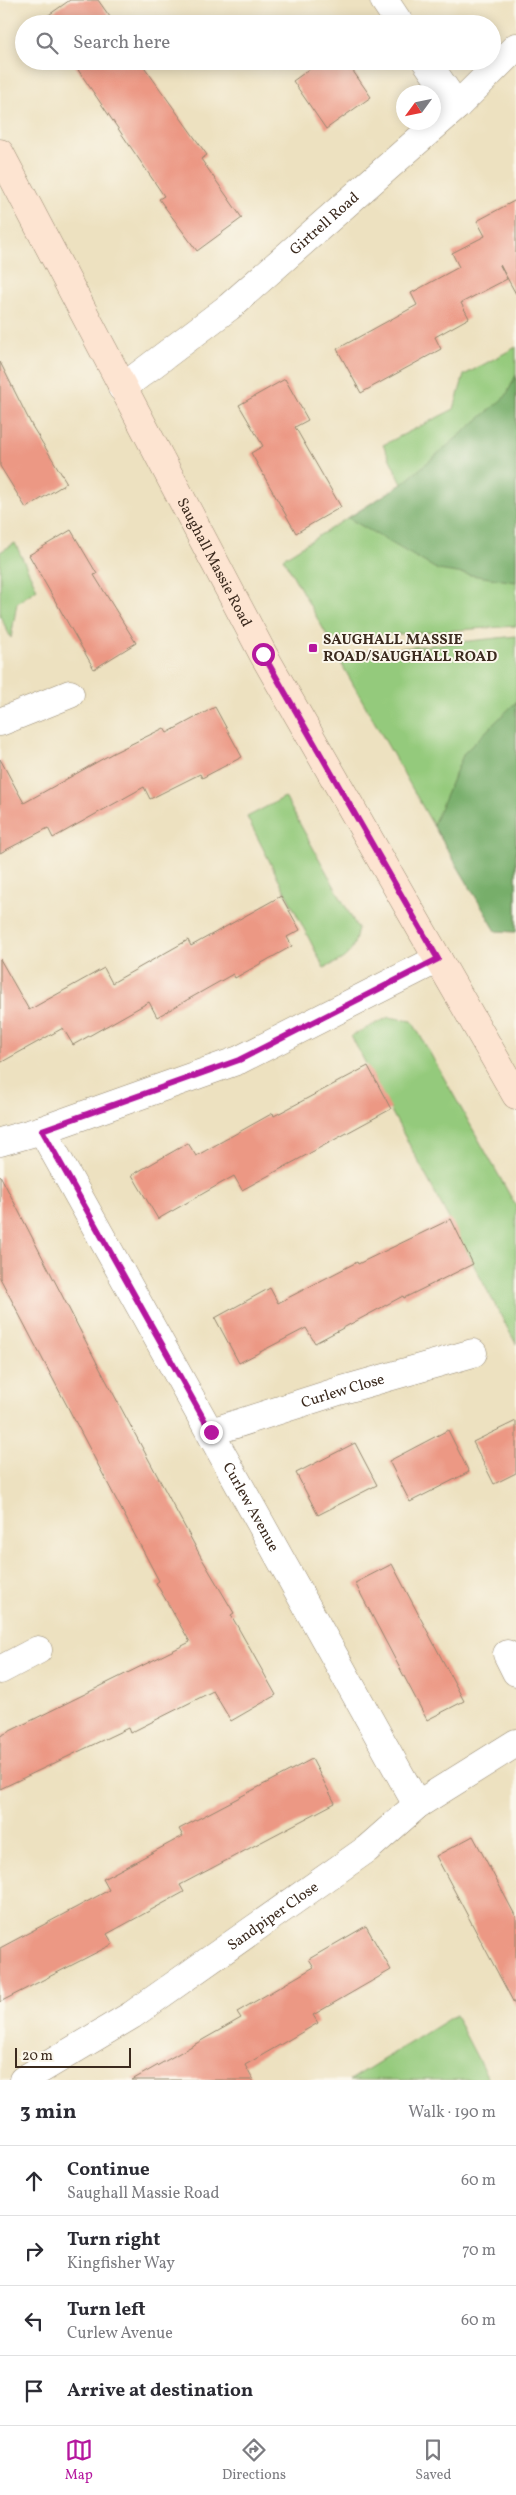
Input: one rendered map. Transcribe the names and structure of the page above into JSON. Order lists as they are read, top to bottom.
{
  "streets": {
    "main road": ["Saughall Massie Road"],
    "street": [
      "Girtrell Road",
      "Curlew Close",
      "Curlew Avenue",
      "Sandpiper Close"
    ]
  },
  "crossings": [
    ["Girtrell Road", "Saughall Massie Road"],
    ["Curlew Close", "Curlew Avenue"],
    ["Curlew Avenue", "Sandpiper Close"]
  ],
  "places": {
    "transit": ["SAUGHALL MASSIE ROAD/SAUGHALL ROAD"]
  },
  "scale_bar": "20 m",
  "north": "bottom left",
  "page": {
    "search": "Search here",
    "scale": "20 m",
    "heading": ["3 min", "Walk · 190 m"],
    "list": [
      ["Continue", "Saughall Massie Road", "60 m"],
      ["Turn right", "Kingfisher Way", "70 m"],
      ["Turn left", "Curlew Avenue", "60 m"],
      "Arrive at destination"
    ],
    "nav": ["Map", "Directions", "Saved"]
  }
}
